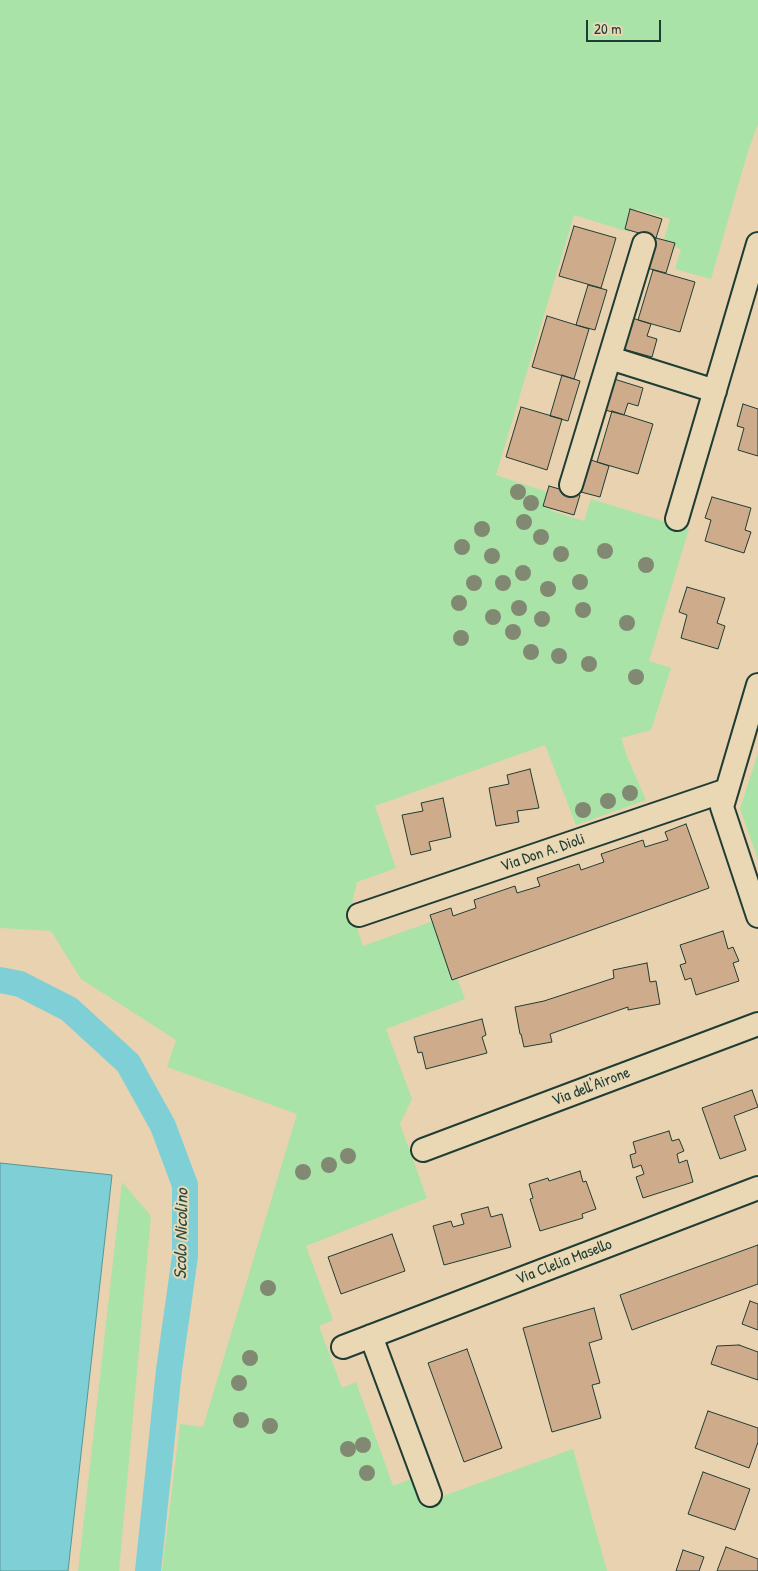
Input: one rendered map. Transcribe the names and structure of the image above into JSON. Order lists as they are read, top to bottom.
{
  "streets": {
    "street": ["Via Don A. Dioli", "Via dell'Airone", "Via Clelia Masello"]
  },
  "water": ["Scolo Nicolino"],
  "scale_bar": "20 m"
}
